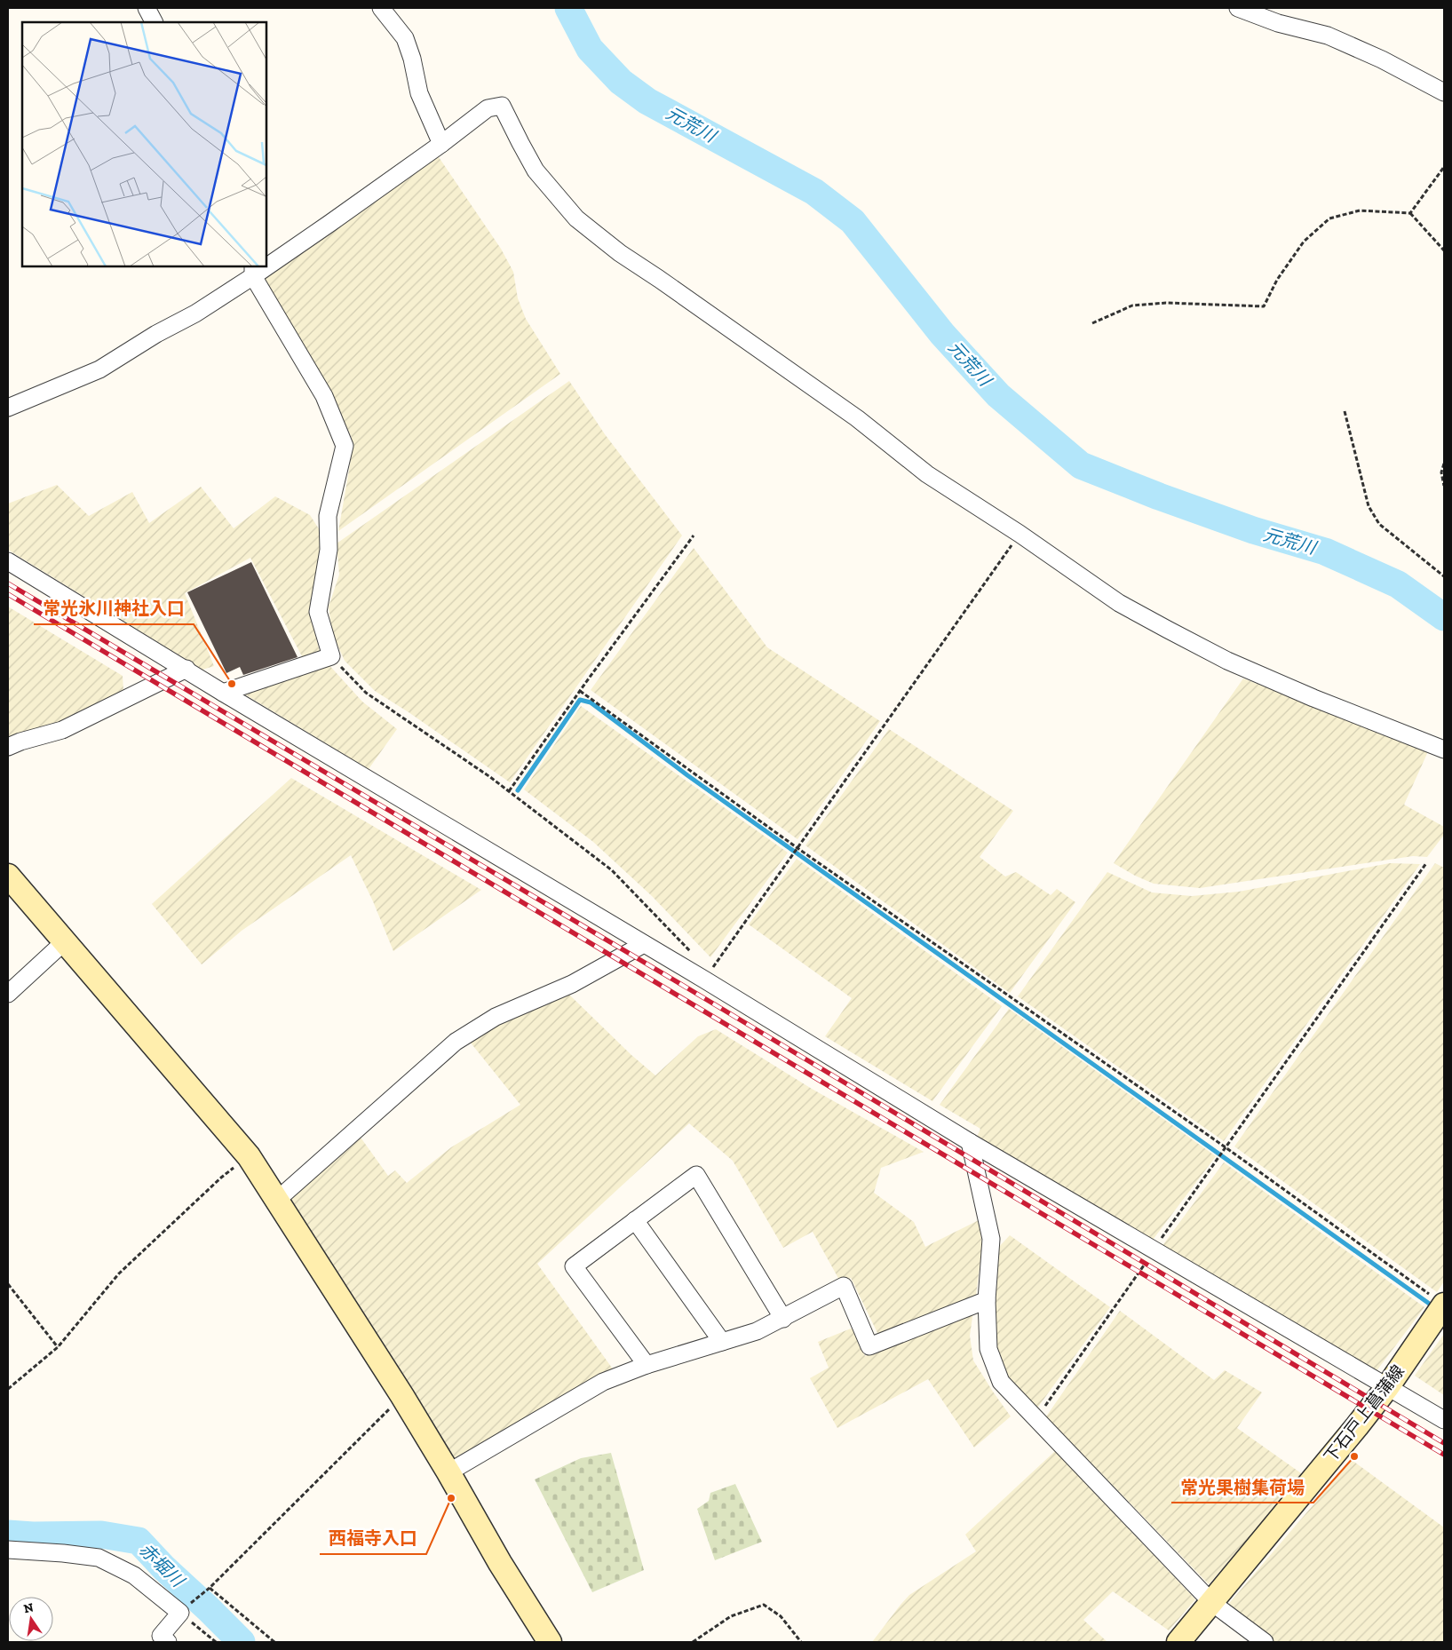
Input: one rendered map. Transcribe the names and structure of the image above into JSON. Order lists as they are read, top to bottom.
{
  "streets": {
    "street": ["下石戸上菖蒲線"]
  },
  "water": ["元荒川", "赤堀川"],
  "places": ["常光氷川神社入口", "常光果樹集荷場", "西福寺入口"],
  "north": "top"
}
